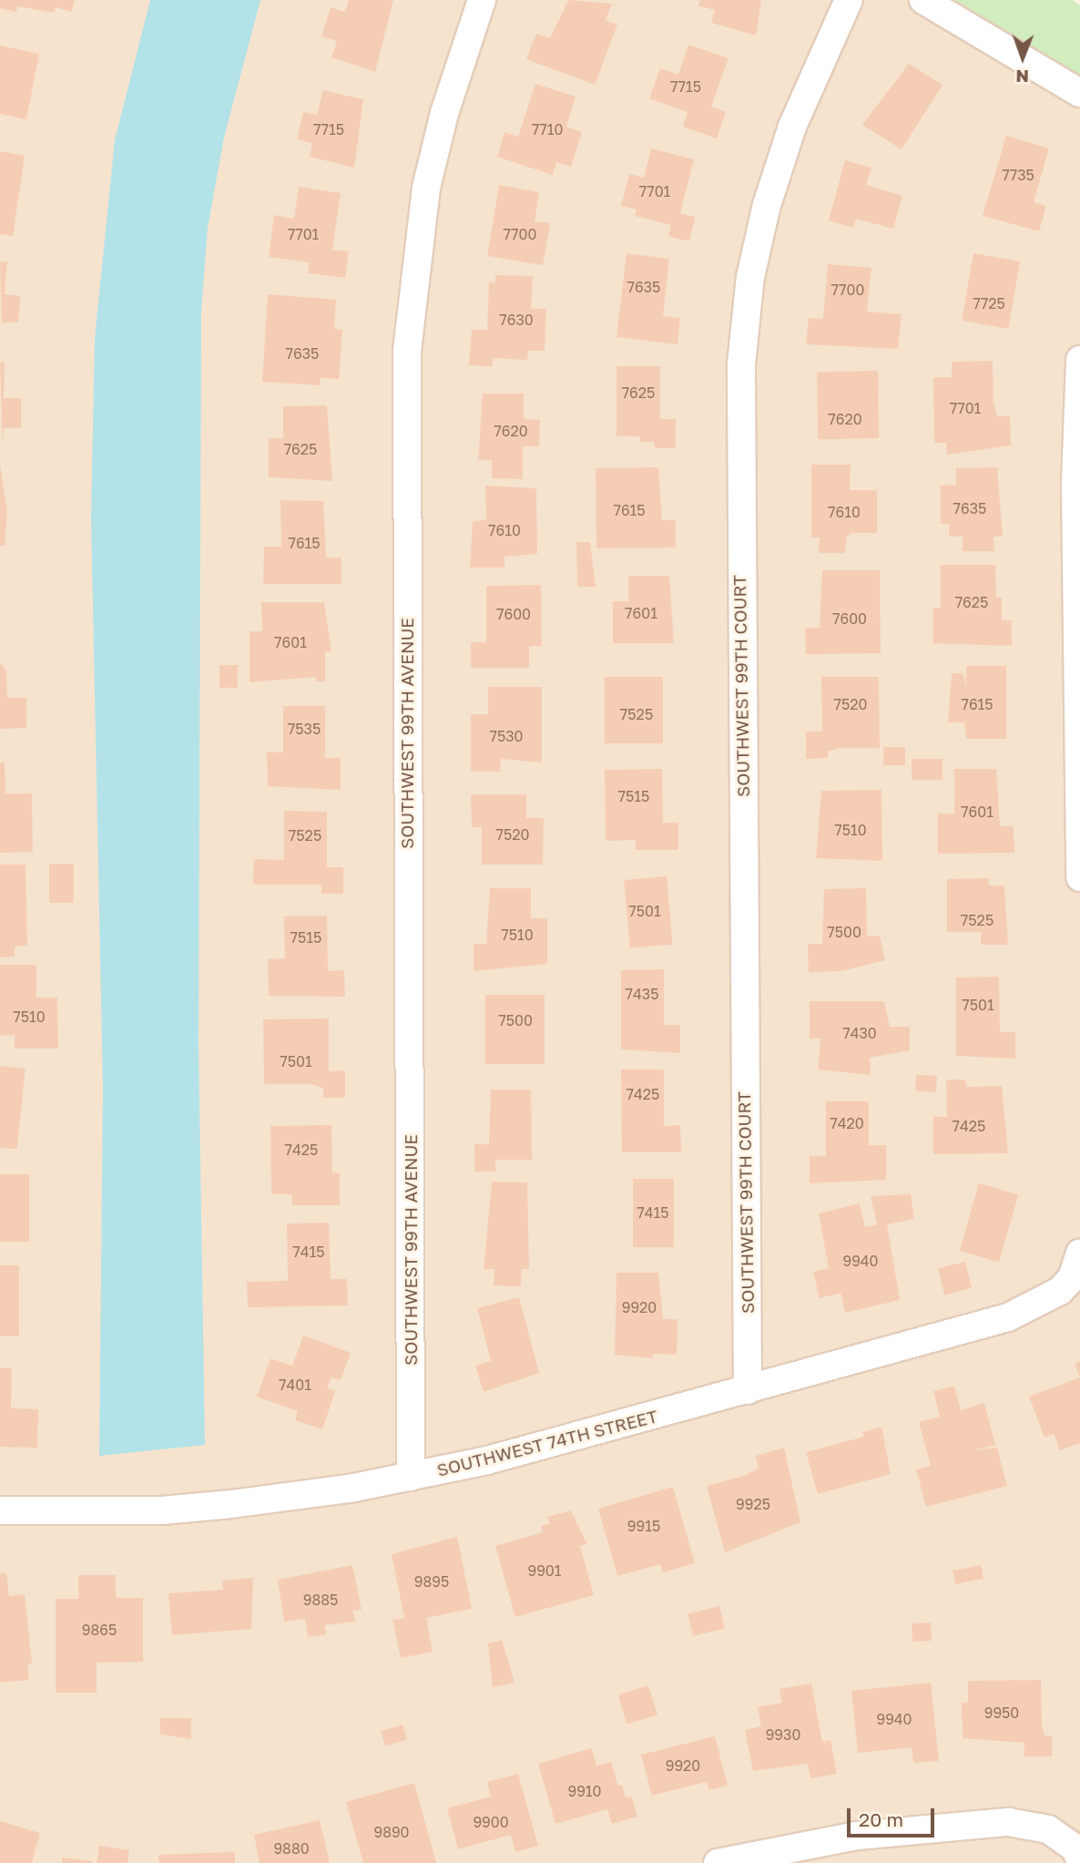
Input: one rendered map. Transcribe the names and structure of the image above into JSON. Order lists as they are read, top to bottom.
{
  "streets": {
    "street": ["SOUTHWEST 99TH COURT", "SOUTHWEST 99TH AVENUE", "SOUTHWEST 74TH STREET"]
  },
  "crossings": [
    ["SOUTHWEST 99TH COURT", "SOUTHWEST 74TH STREET"],
    ["SOUTHWEST 99TH AVENUE", "SOUTHWEST 74TH STREET"]
  ],
  "house_numbers": [
    "7715",
    "7715",
    "7710",
    "7735",
    "7701",
    "7701",
    "7700",
    "7635",
    "7700",
    "7725",
    "7630",
    "7635",
    "7625",
    "7701",
    "7620",
    "7620",
    "7625",
    "7635",
    "7615",
    "7610",
    "7610",
    "7615",
    "7625",
    "7601",
    "7600",
    "7600",
    "7601",
    "7520",
    "7615",
    "7525",
    "7535",
    "7530",
    "7515",
    "7601",
    "7510",
    "7520",
    "7525",
    "7501",
    "7525",
    "7500",
    "7510",
    "7515",
    "7435",
    "7501",
    "7510",
    "7500",
    "7430",
    "7501",
    "7425",
    "7420",
    "7425",
    "7425",
    "7415",
    "7415",
    "9940",
    "9920",
    "7401",
    "9925",
    "9915",
    "9901",
    "9895",
    "9885",
    "9865",
    "9950",
    "9940",
    "9930",
    "9920",
    "9910",
    "9900",
    "9890",
    "9880"
  ],
  "scale_bar": "20 m",
  "north": "bottom"
}
